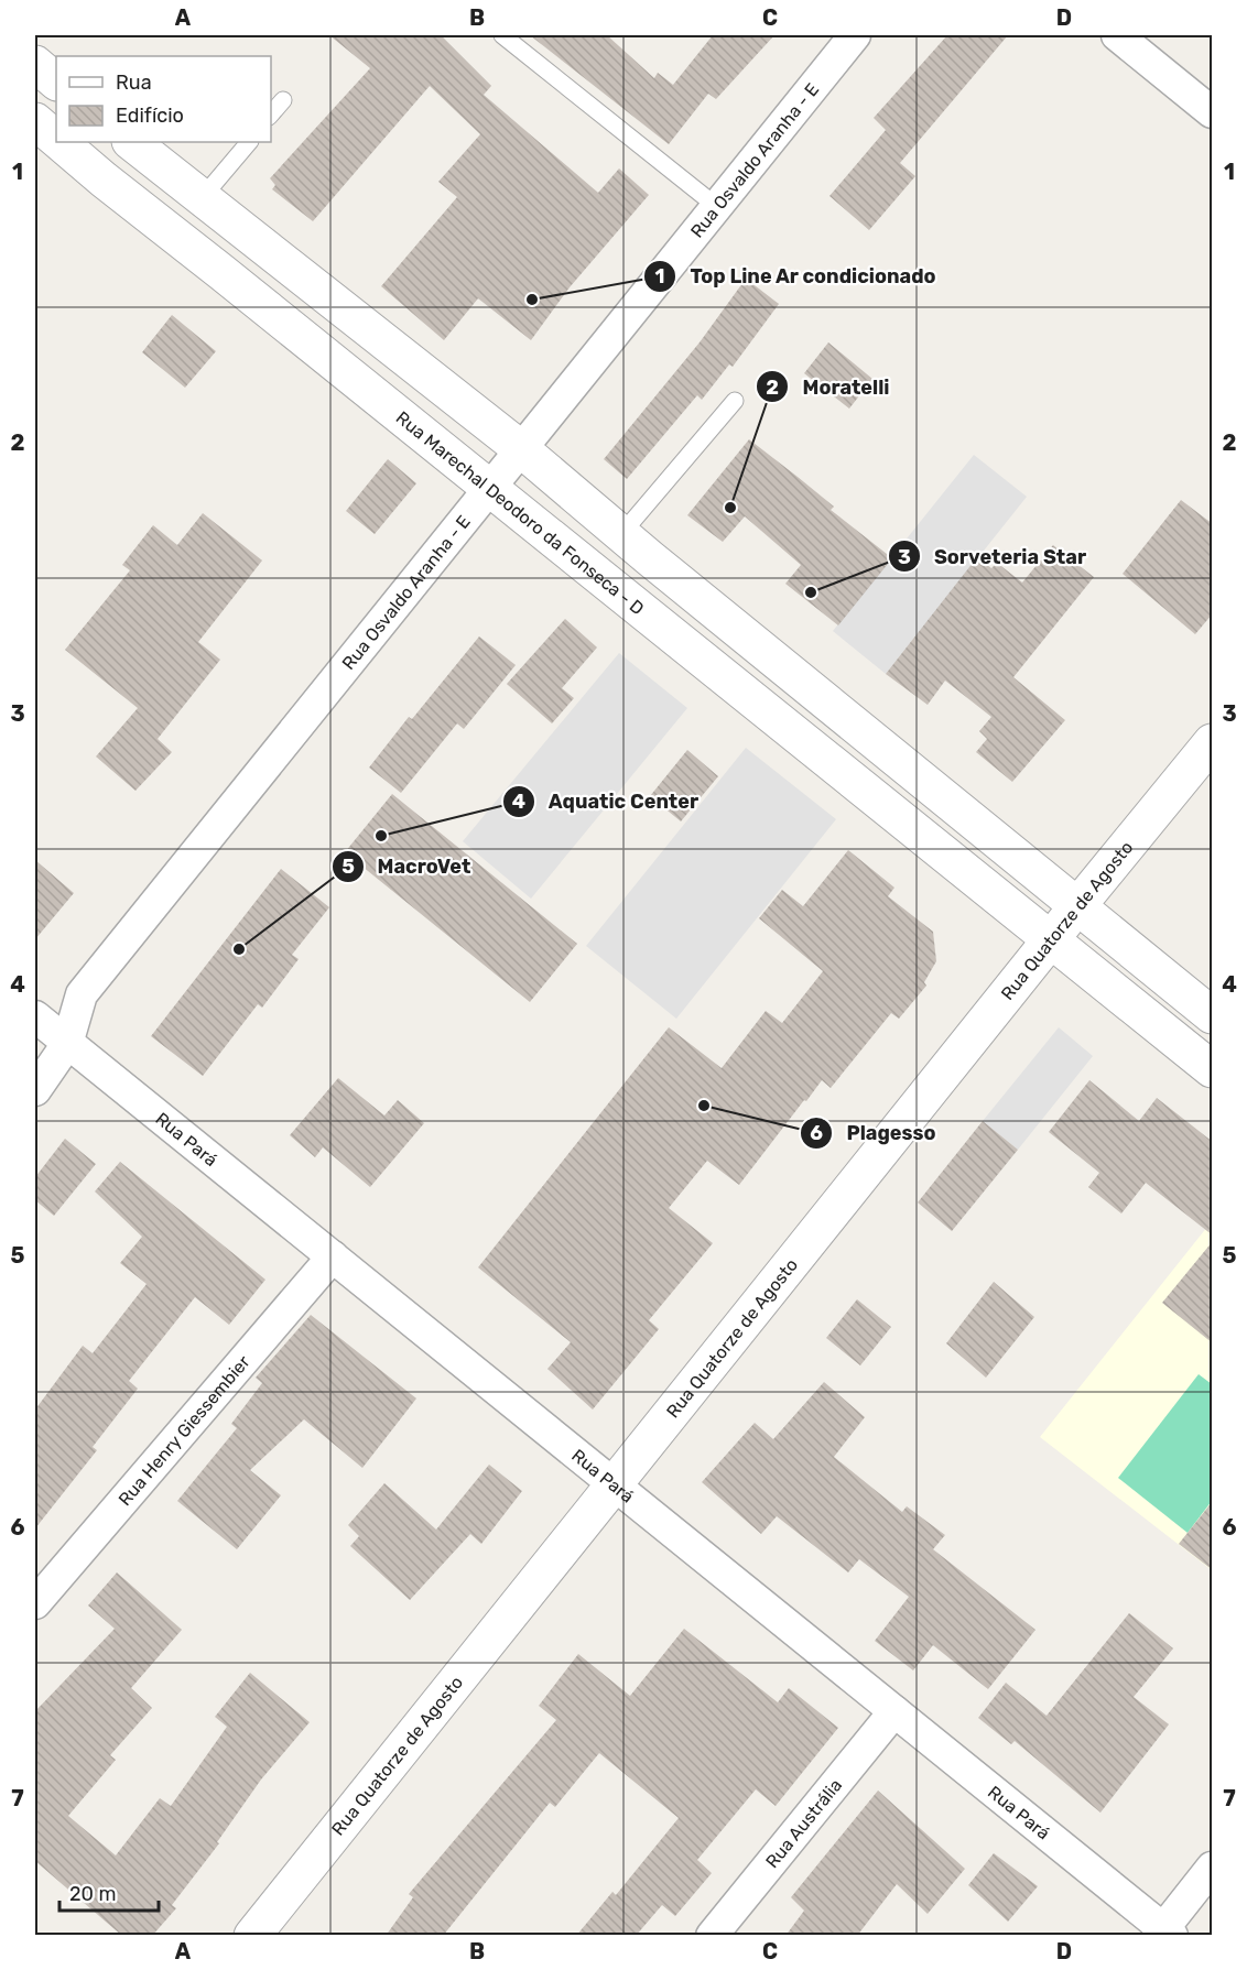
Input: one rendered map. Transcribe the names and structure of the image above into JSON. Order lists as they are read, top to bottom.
{
  "streets": {
    "street": [
      "Rua Osvaldo Aranha - E",
      "Rua Marechal Deodoro da Fonseca - D",
      "Rua Quatorze de Agosto",
      "Rua Pará",
      "Rua Henry Giessembier",
      "Rua Austrália"
    ]
  },
  "crossings": [
    ["Rua Osvaldo Aranha - E", "Rua Marechal Deodoro da Fonseca - D"],
    ["Rua Osvaldo Aranha - E", "Rua Pará"],
    ["Rua Marechal Deodoro da Fonseca - D", "Rua Quatorze de Agosto"],
    ["Rua Quatorze de Agosto", "Rua Pará"],
    ["Rua Pará", "Rua Henry Giessembier"],
    ["Rua Pará", "Rua Austrália"]
  ],
  "places": [
    "Top Line Ar condicionado",
    "Moratelli",
    "Sorveteria Star",
    "Aquatic Center",
    "MacroVet",
    "Plagesso"
  ],
  "legend": ["Rua", "Edifício"],
  "scale_bar": "20 m",
  "grid": {
    "columns": [
      "A",
      "B",
      "C",
      "D"
    ],
    "rows": [
      "1",
      "2",
      "3",
      "4",
      "5",
      "6",
      "7"
    ]
  }
}
